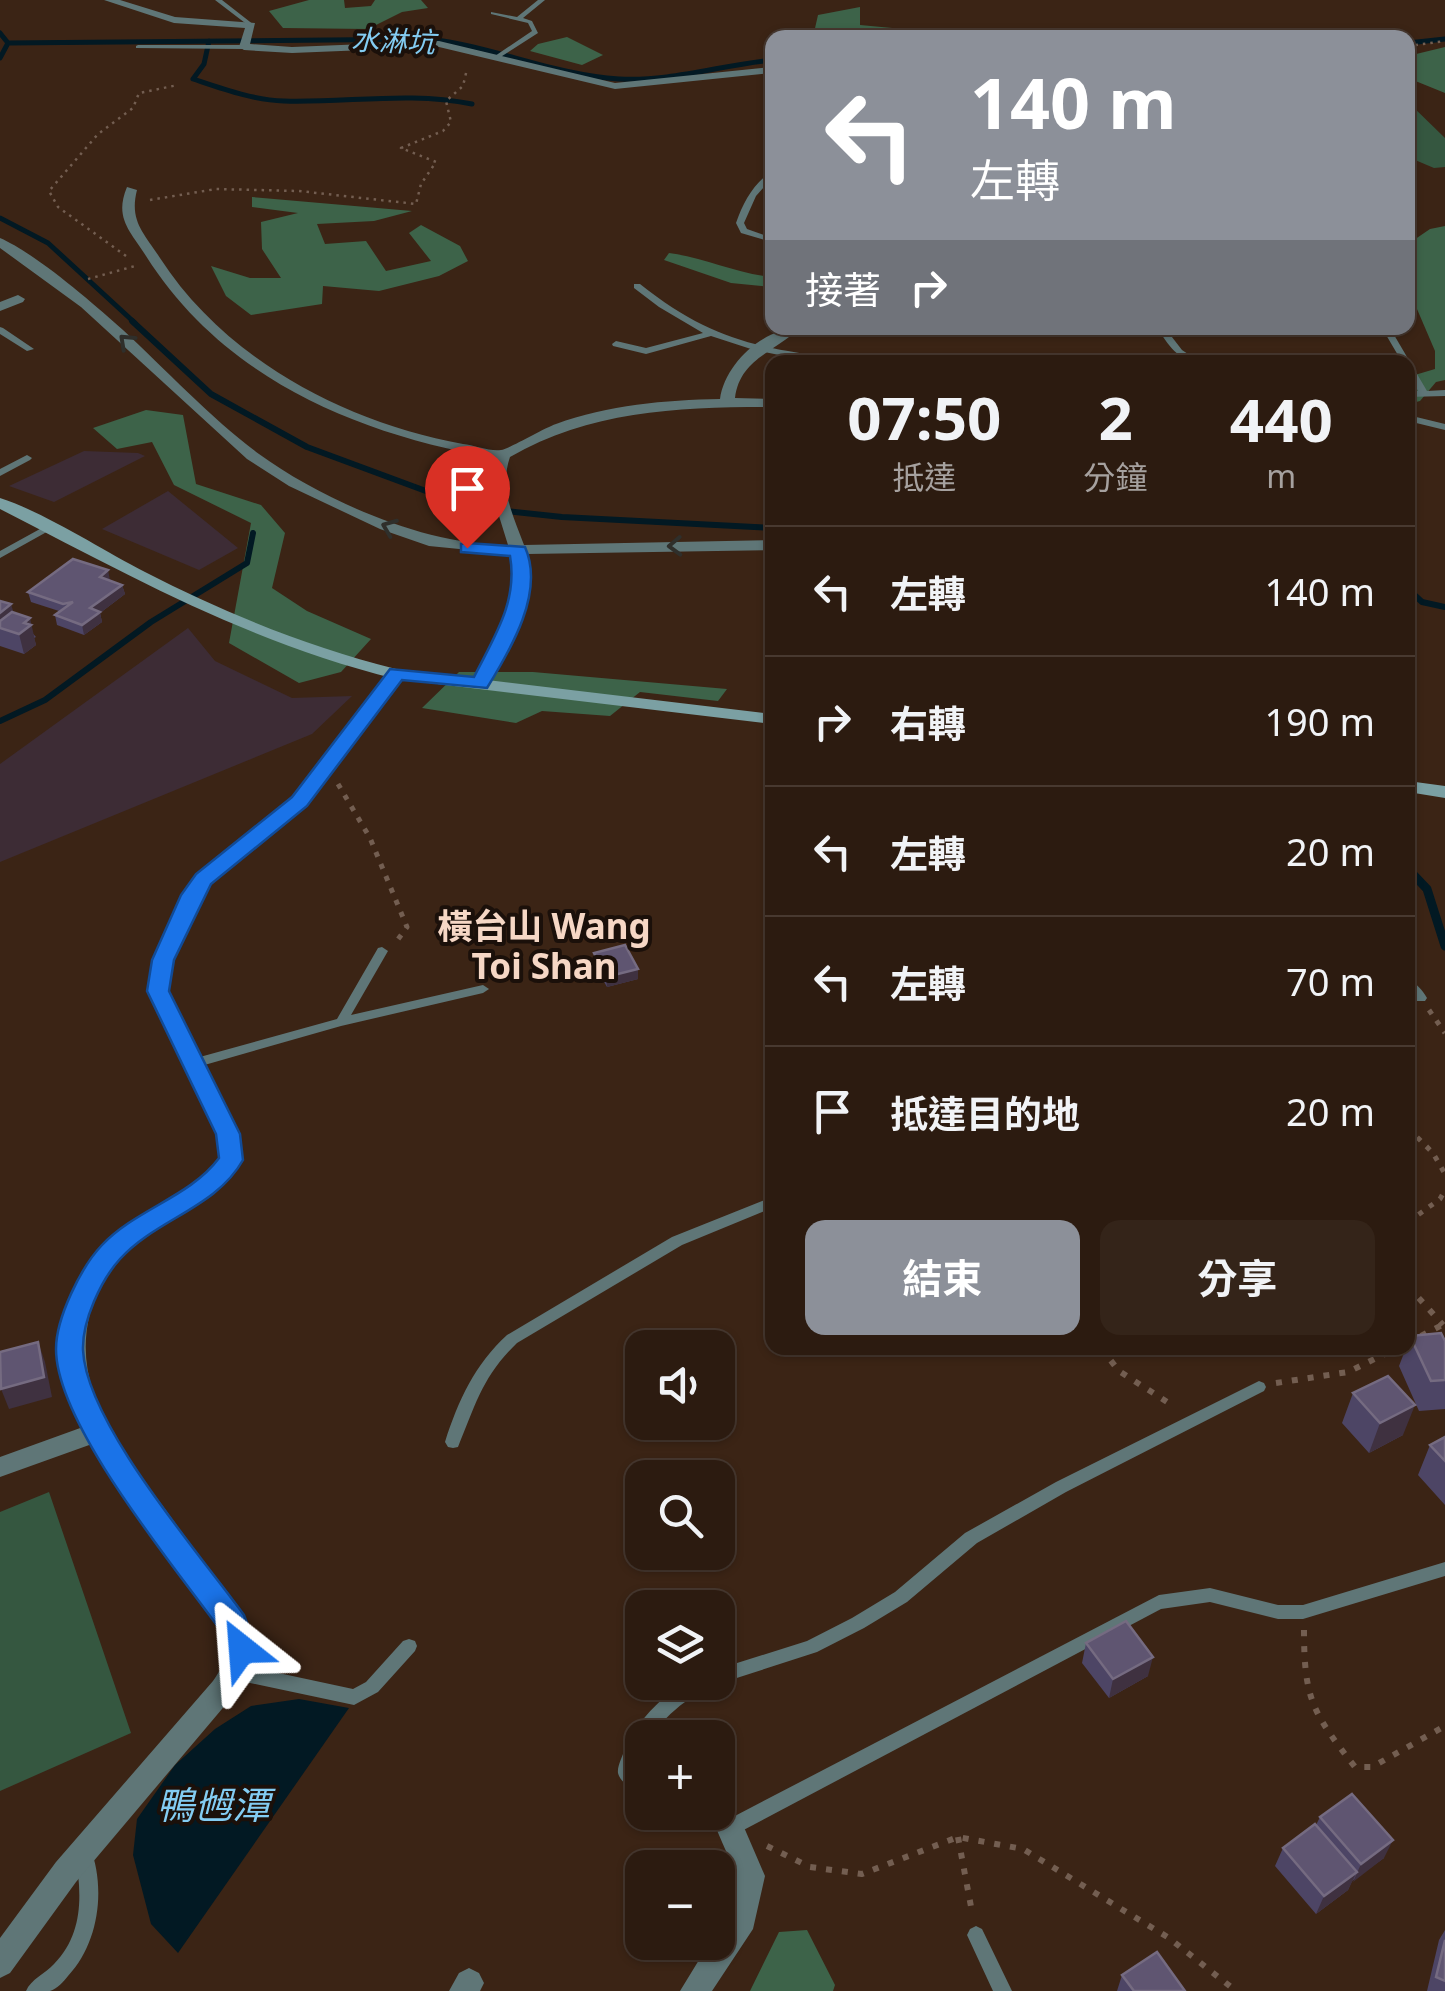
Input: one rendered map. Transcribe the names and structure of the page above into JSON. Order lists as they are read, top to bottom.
{
  "districts": ["橫台山 Wang Toi Shan"],
  "water": ["水淋坑", "鴨乸潭"],
  "page": {
    "turn": ["140 m", "左轉"],
    "then": "接著",
    "eta": [
      "07:50",
      "抵達",
      "2",
      "分鐘",
      "440",
      "m"
    ],
    "list": [
      {
        "name": "左轉",
        "value": "140 m"
      },
      {
        "name": "右轉",
        "value": "190 m"
      },
      {
        "name": "左轉",
        "value": "20 m"
      },
      {
        "name": "左轉",
        "value": "70 m"
      },
      {
        "name": "抵達目的地",
        "value": "20 m"
      }
    ],
    "buttons": ["結束", "分享"],
    "map_buttons": ["+", "−"]
  }
}
